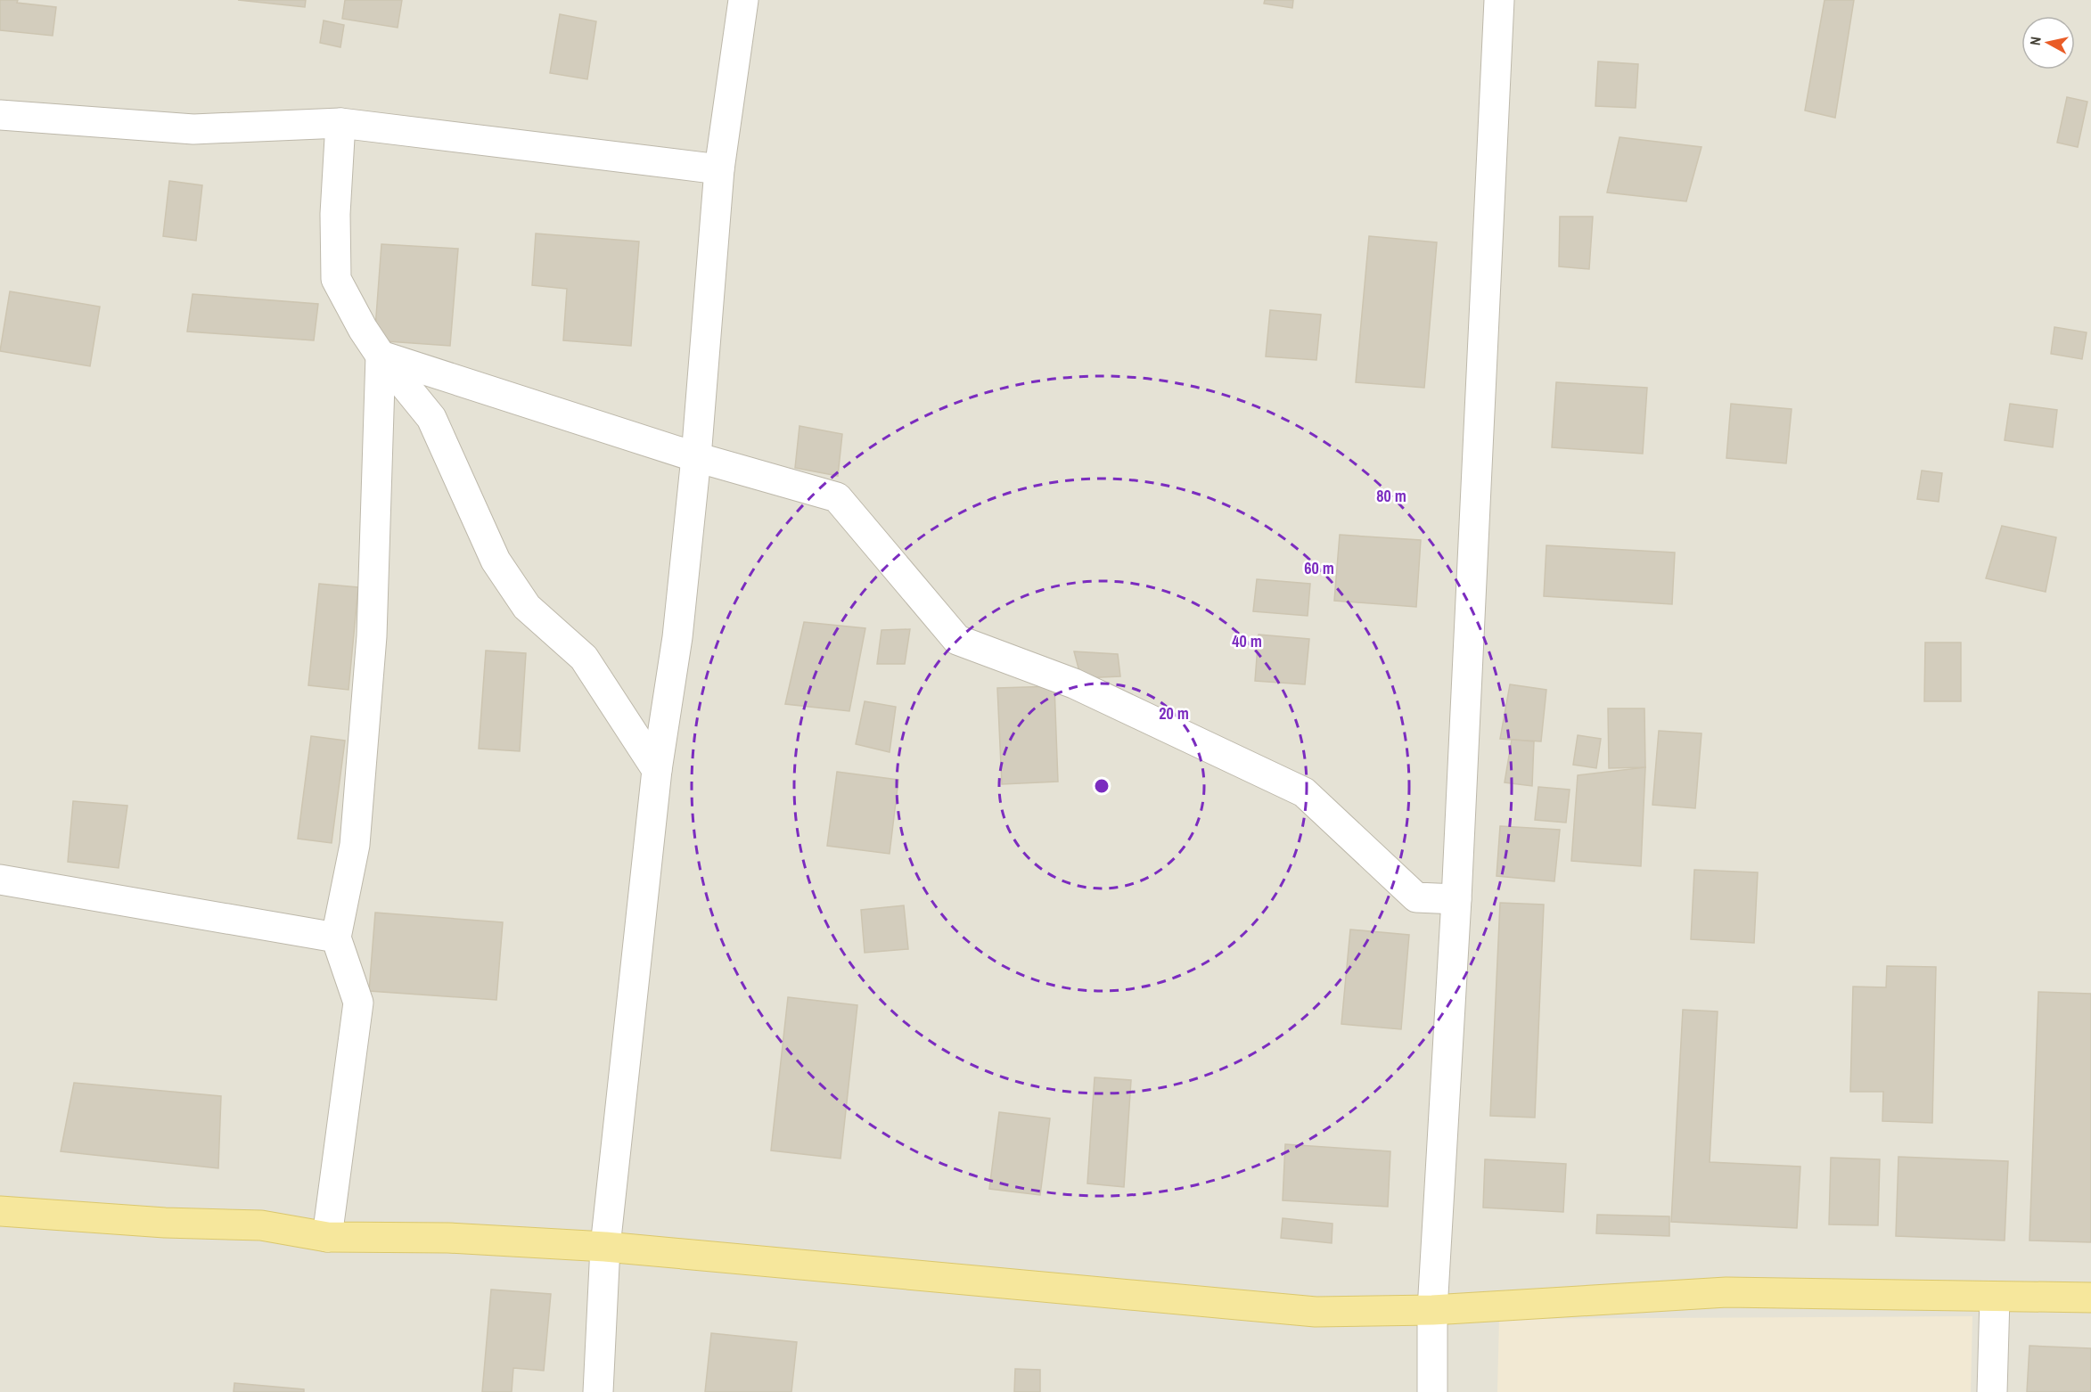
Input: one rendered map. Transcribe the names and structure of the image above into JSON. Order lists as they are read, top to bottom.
{
  "north": "left",
  "rings": [
    "80 m",
    "60 m",
    "40 m",
    "20 m"
  ]
}
